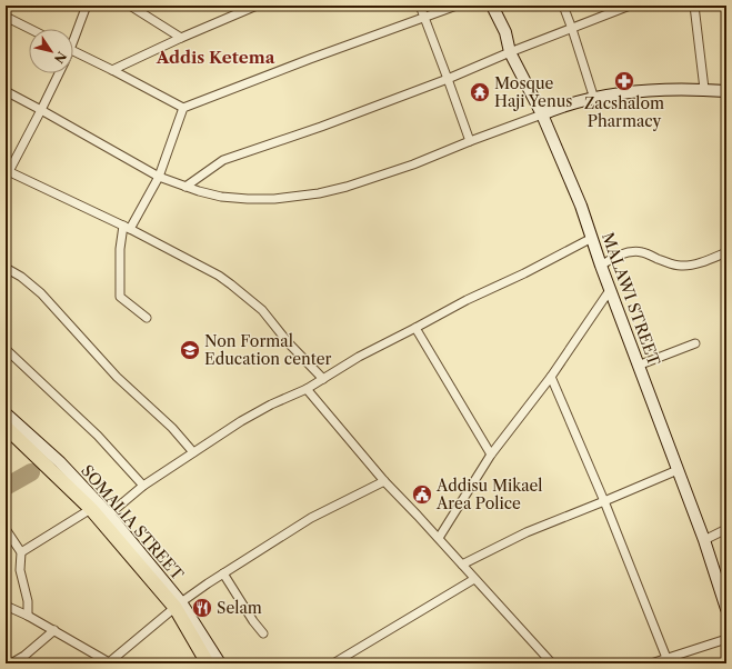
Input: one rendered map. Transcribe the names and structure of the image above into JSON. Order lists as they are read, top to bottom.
{
  "streets": {
    "street": ["MALAWI STREET", "SOMALIA STREET"]
  },
  "districts": ["Addis Ketema"],
  "places": {
    "pharmacy": ["Zacshalom Pharmacy"],
    "temple": ["Mosque Haji Yenus"],
    "school or university": ["Non Formal Education center"],
    "public building": ["Addisu Mikael Area Police"],
    "restaurant": ["Selam"]
  },
  "north": "bottom right"
}
